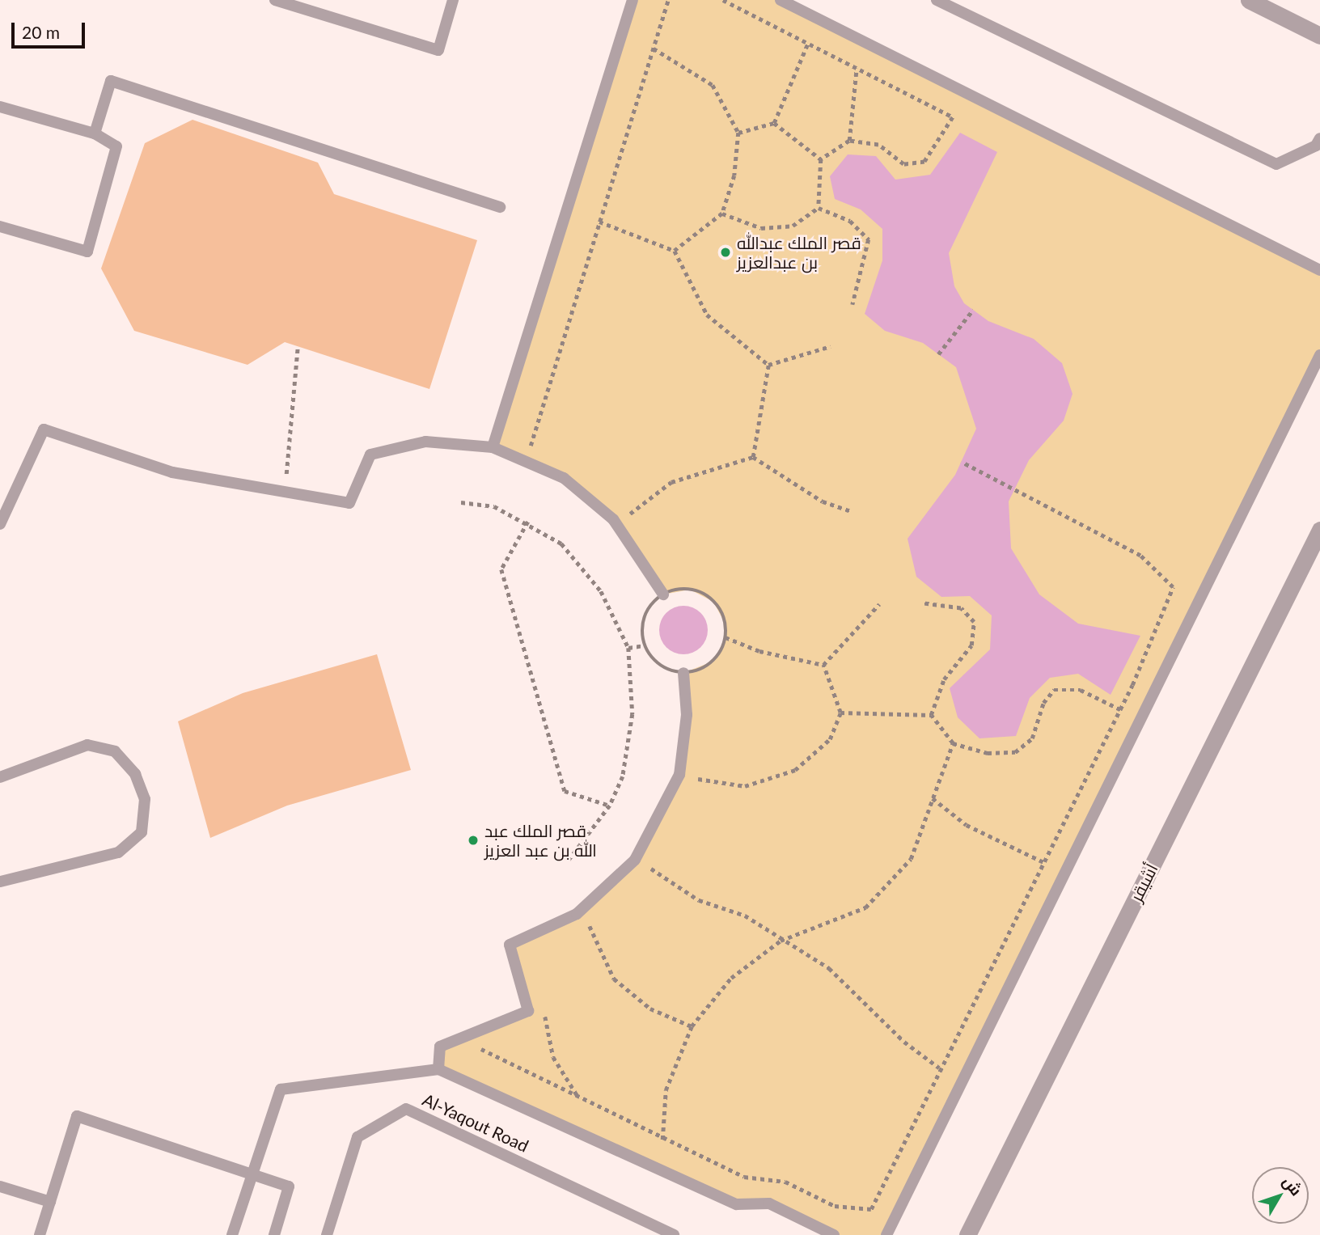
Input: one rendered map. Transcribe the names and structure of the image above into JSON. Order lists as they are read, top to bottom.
{
  "streets": {
    "street": ["أشيقر"],
    "lane": ["Al-Yaqout Road"]
  },
  "places": ["قصر الملك عبدالله بن عبدالعزيز", "قصر الملك عبد الله بن عبد العزيز"],
  "scale_bar": "20 m",
  "north": "top right"
}
